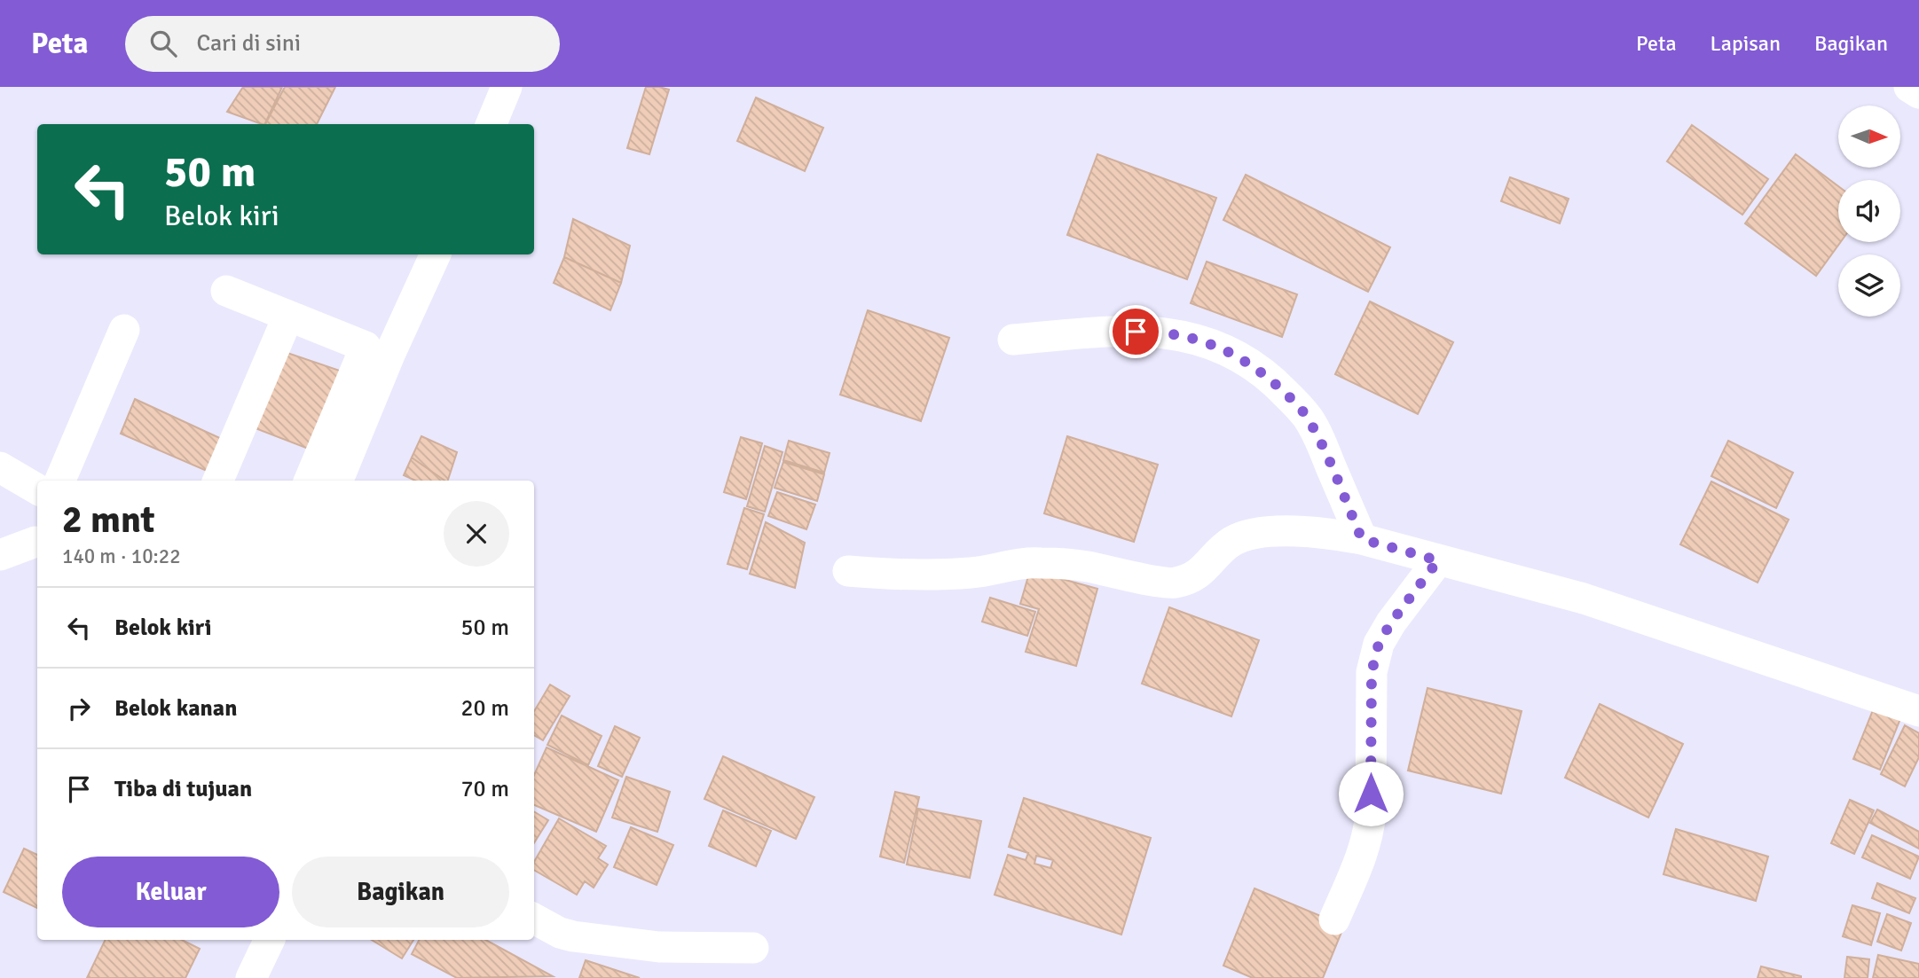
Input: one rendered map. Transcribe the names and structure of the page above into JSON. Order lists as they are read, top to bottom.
{
  "north": "right",
  "page": {
    "header": "Peta",
    "search": "Cari di sini",
    "nav": ["Peta", "Lapisan", "Bagikan"],
    "turn": ["50 m", "Belok kiri"],
    "heading": ["2 mnt", "140 m · 10:22"],
    "list": [
      {
        "name": "Belok kiri",
        "value": "50 m"
      },
      {
        "name": "Belok kanan",
        "value": "20 m"
      },
      {
        "name": "Tiba di tujuan",
        "value": "70 m"
      }
    ],
    "buttons": ["Keluar", "Bagikan"]
  }
}
